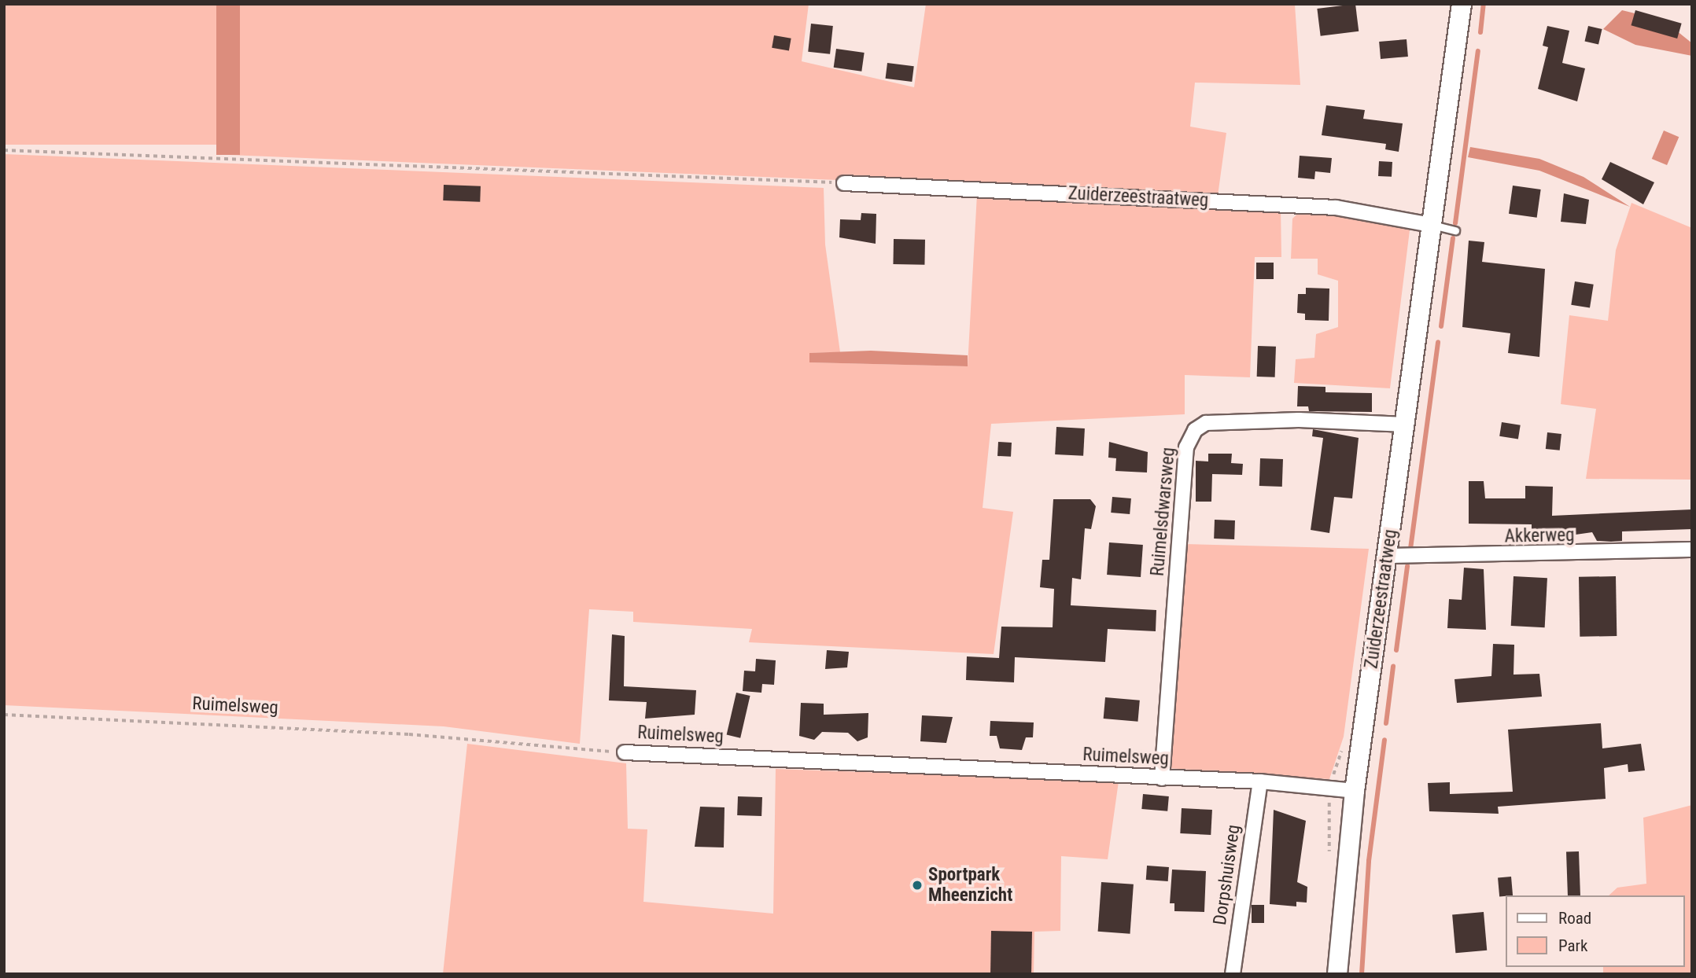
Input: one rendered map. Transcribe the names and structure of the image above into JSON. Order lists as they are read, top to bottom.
{
  "streets": {
    "main road": ["Zuiderzeestraatweg"],
    "street": [
      "Ruimelsdwarsweg",
      "Akkerweg",
      "Ruimelsweg",
      "Dorpshuisweg"
    ]
  },
  "crossings": [
    ["Zuiderzeestraatweg", "Ruimelsdwarsweg"],
    ["Zuiderzeestraatweg", "Akkerweg"],
    ["Zuiderzeestraatweg", "Ruimelsweg"],
    ["Ruimelsdwarsweg", "Ruimelsweg"],
    ["Ruimelsweg", "Dorpshuisweg"]
  ],
  "places": ["Sportpark Mheenzicht"],
  "legend": ["Road", "Park"]
}
